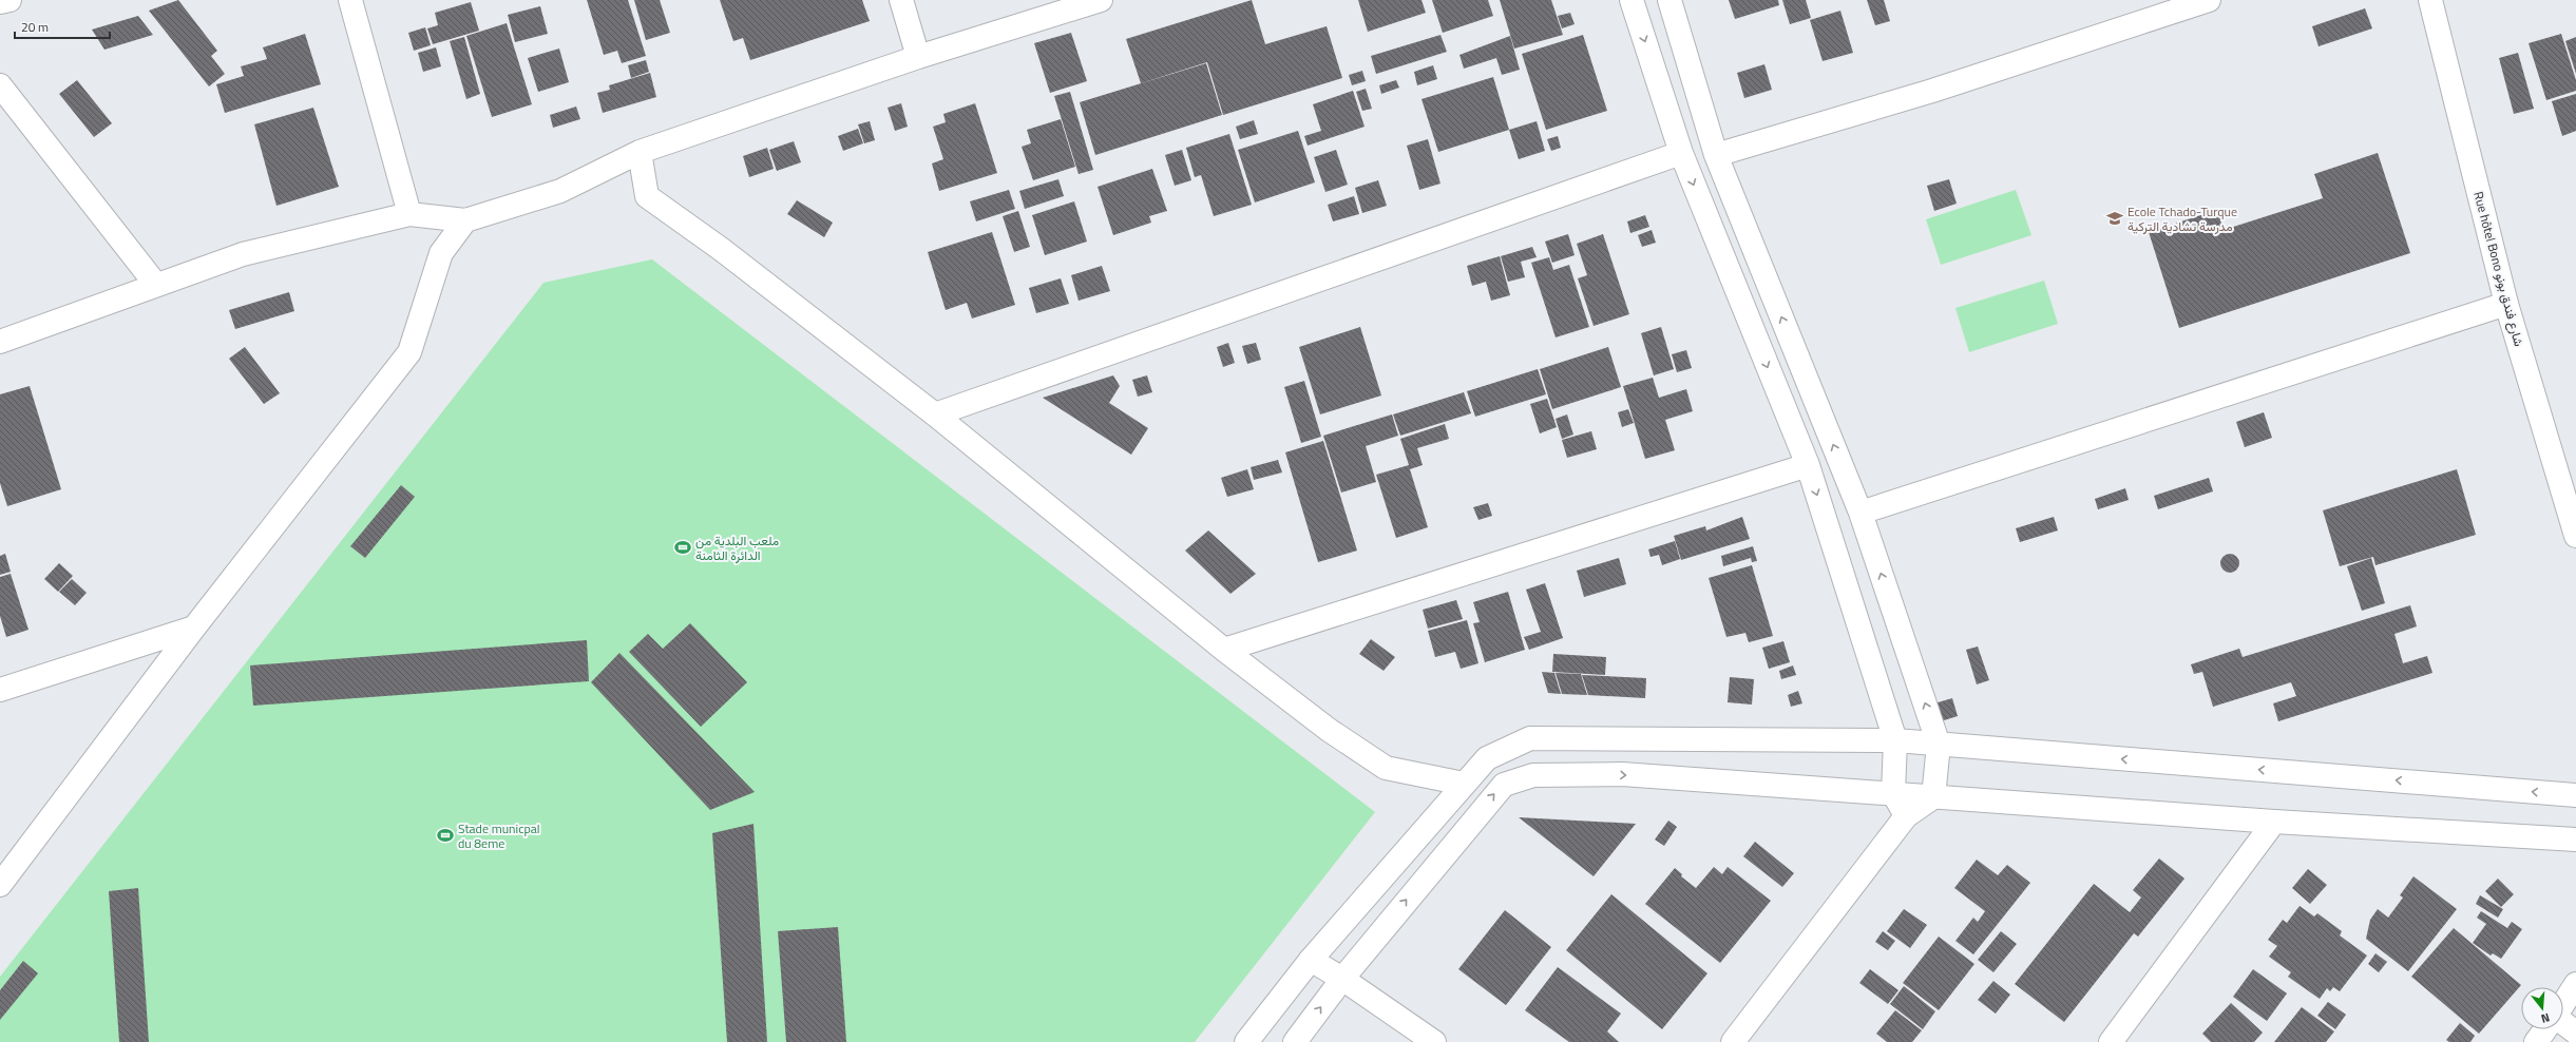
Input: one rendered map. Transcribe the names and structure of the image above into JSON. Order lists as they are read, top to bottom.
{
  "streets": {
    "street": ["Rue hôtel Bono شارع فندق بونو"]
  },
  "places": {
    "school or university": ["Ecole Tchado-Turque مدرسة تشادية التركية"],
    "sports": ["ملعب البلدية من الدائرة الثامنة", "Stade municpal du 8eme"]
  },
  "scale_bar": "20 m",
  "north": "bottom"
}
